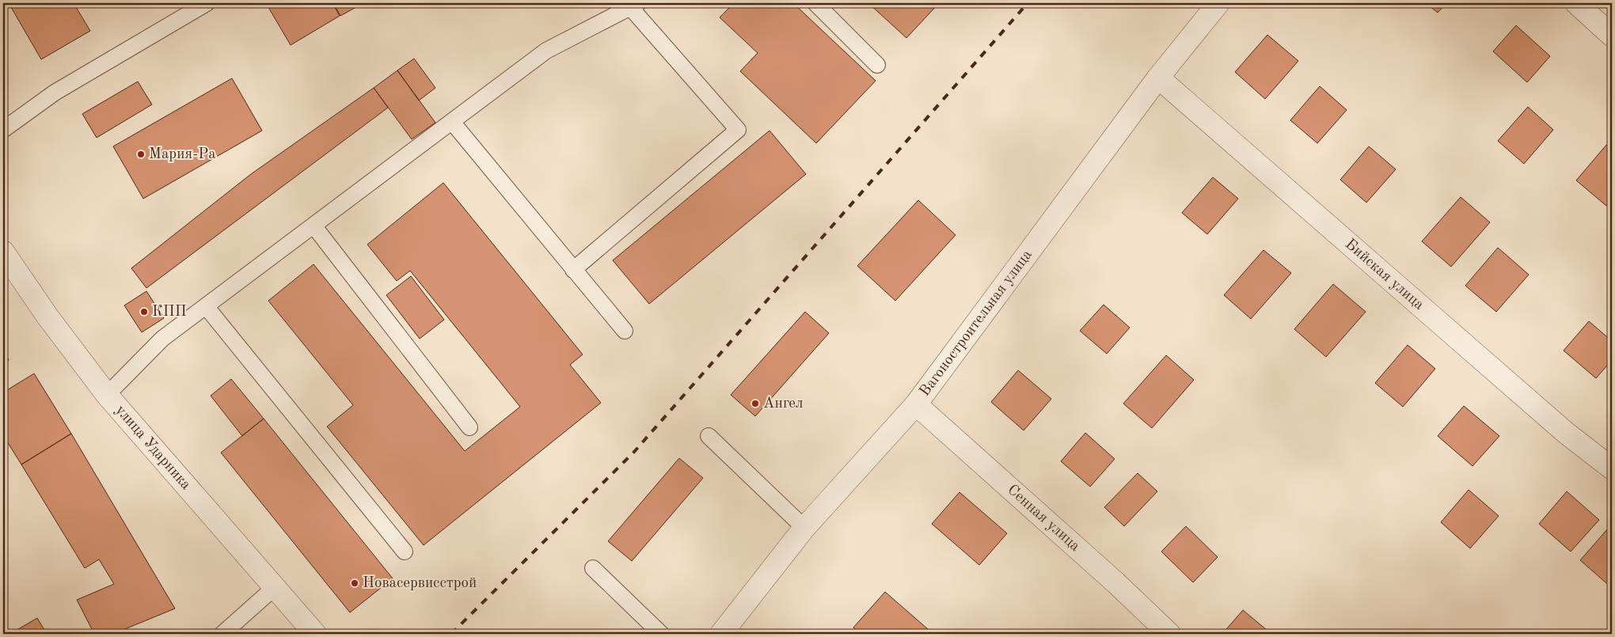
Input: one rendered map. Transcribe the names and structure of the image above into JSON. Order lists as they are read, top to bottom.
{
  "streets": {
    "street": [
      "Бийская улица",
      "Вагоностроительная улица",
      "улица Ударника",
      "Сенная улица"
    ]
  },
  "crossings": [
    ["Бийская улица", "Вагоностроительная улица"],
    ["Вагоностроительная улица", "Сенная улица"]
  ],
  "places": [
    "Мария-Ра",
    "КПП",
    "Ангел",
    "Новасервисстрой"
  ]
}
